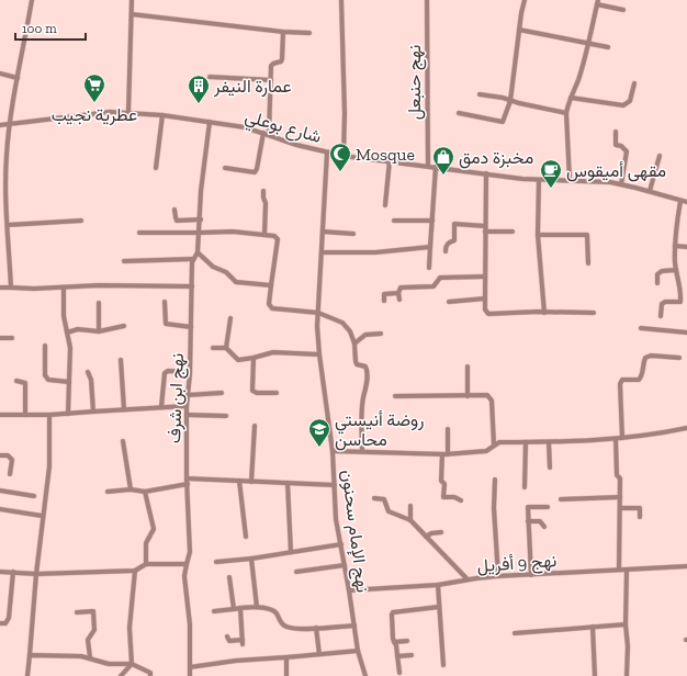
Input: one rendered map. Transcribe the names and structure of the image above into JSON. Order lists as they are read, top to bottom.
{
  "streets": {
    "street": [
      "نهج حنبعل",
      "شارع بوعلي",
      "نهج ابن شرف",
      "نهج الإمام سحنون",
      "نهج 9 أفريل"
    ]
  },
  "crossings": [
    ["نهج حنبعل", "شارع بوعلي"],
    ["شارع بوعلي", "نهج الإمام سحنون"],
    ["نهج الإمام سحنون", "نهج 9 أفريل"]
  ],
  "places": {
    "supermarket": ["عطرية نجيب"],
    "building": ["عمارة النيفر"],
    "mosque": ["Mosque"],
    "shop": ["مخبزة دمق"],
    "cafe": ["مقهى أميقوس"],
    "school or university": ["روضة أنيستي محاسن"]
  },
  "scale_bar": "100 m"
}
